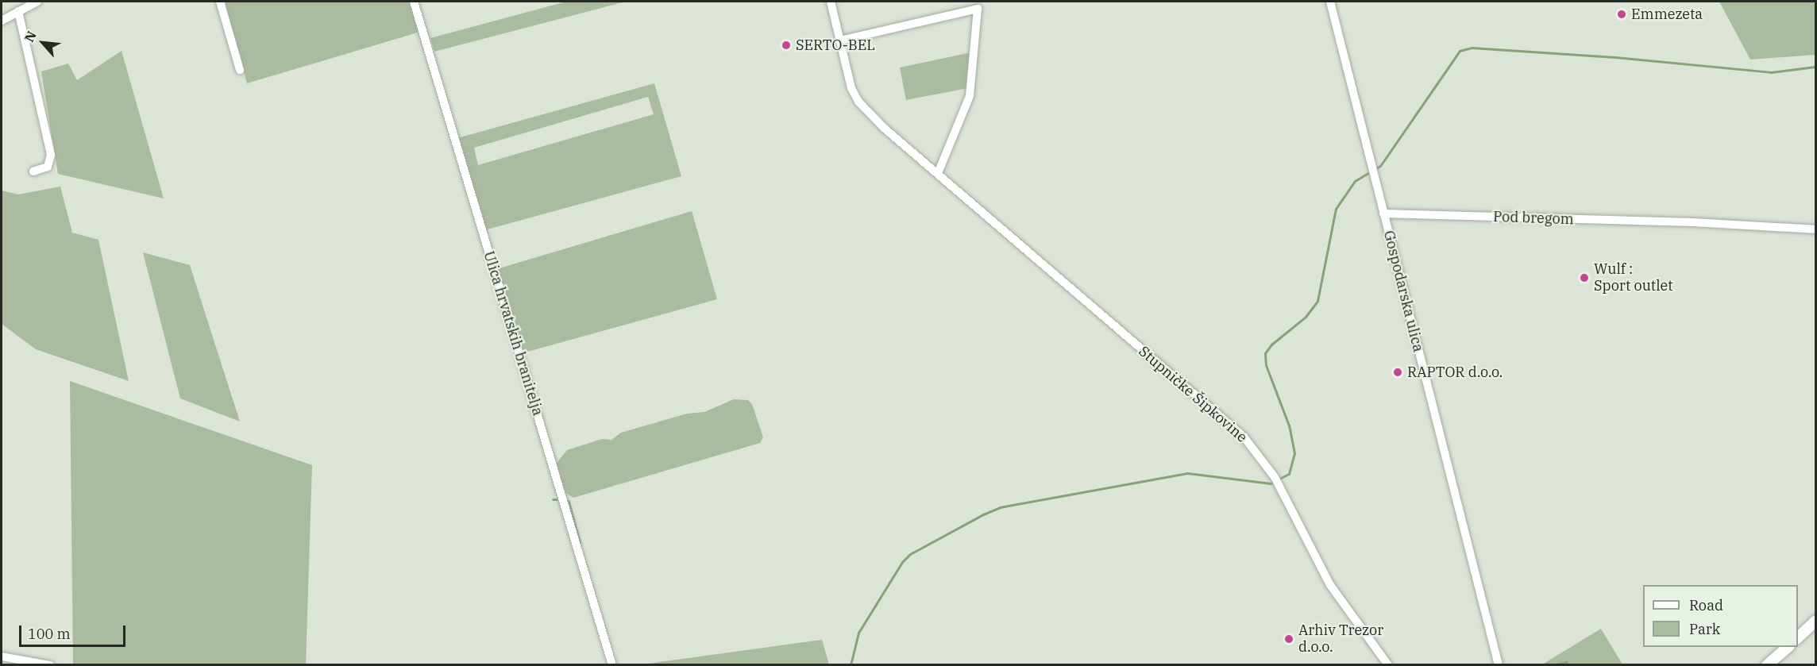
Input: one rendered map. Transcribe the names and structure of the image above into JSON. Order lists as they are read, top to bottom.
{
  "streets": {
    "street": [
      "Pod bregom",
      "Gospodarska ulica",
      "Ulica hrvatskih branitelja",
      "Stupničke Šipkovine"
    ]
  },
  "crossings": [
    ["Pod bregom", "Gospodarska ulica"]
  ],
  "places": [
    "Emmezeta",
    "SERTO-BEL",
    "Wulf : Sport outlet",
    "RAPTOR d.o.o.",
    "Arhiv Trezor d.o.o."
  ],
  "legend": ["Road", "Park"],
  "scale_bar": "100 m",
  "north": "top left"
}
